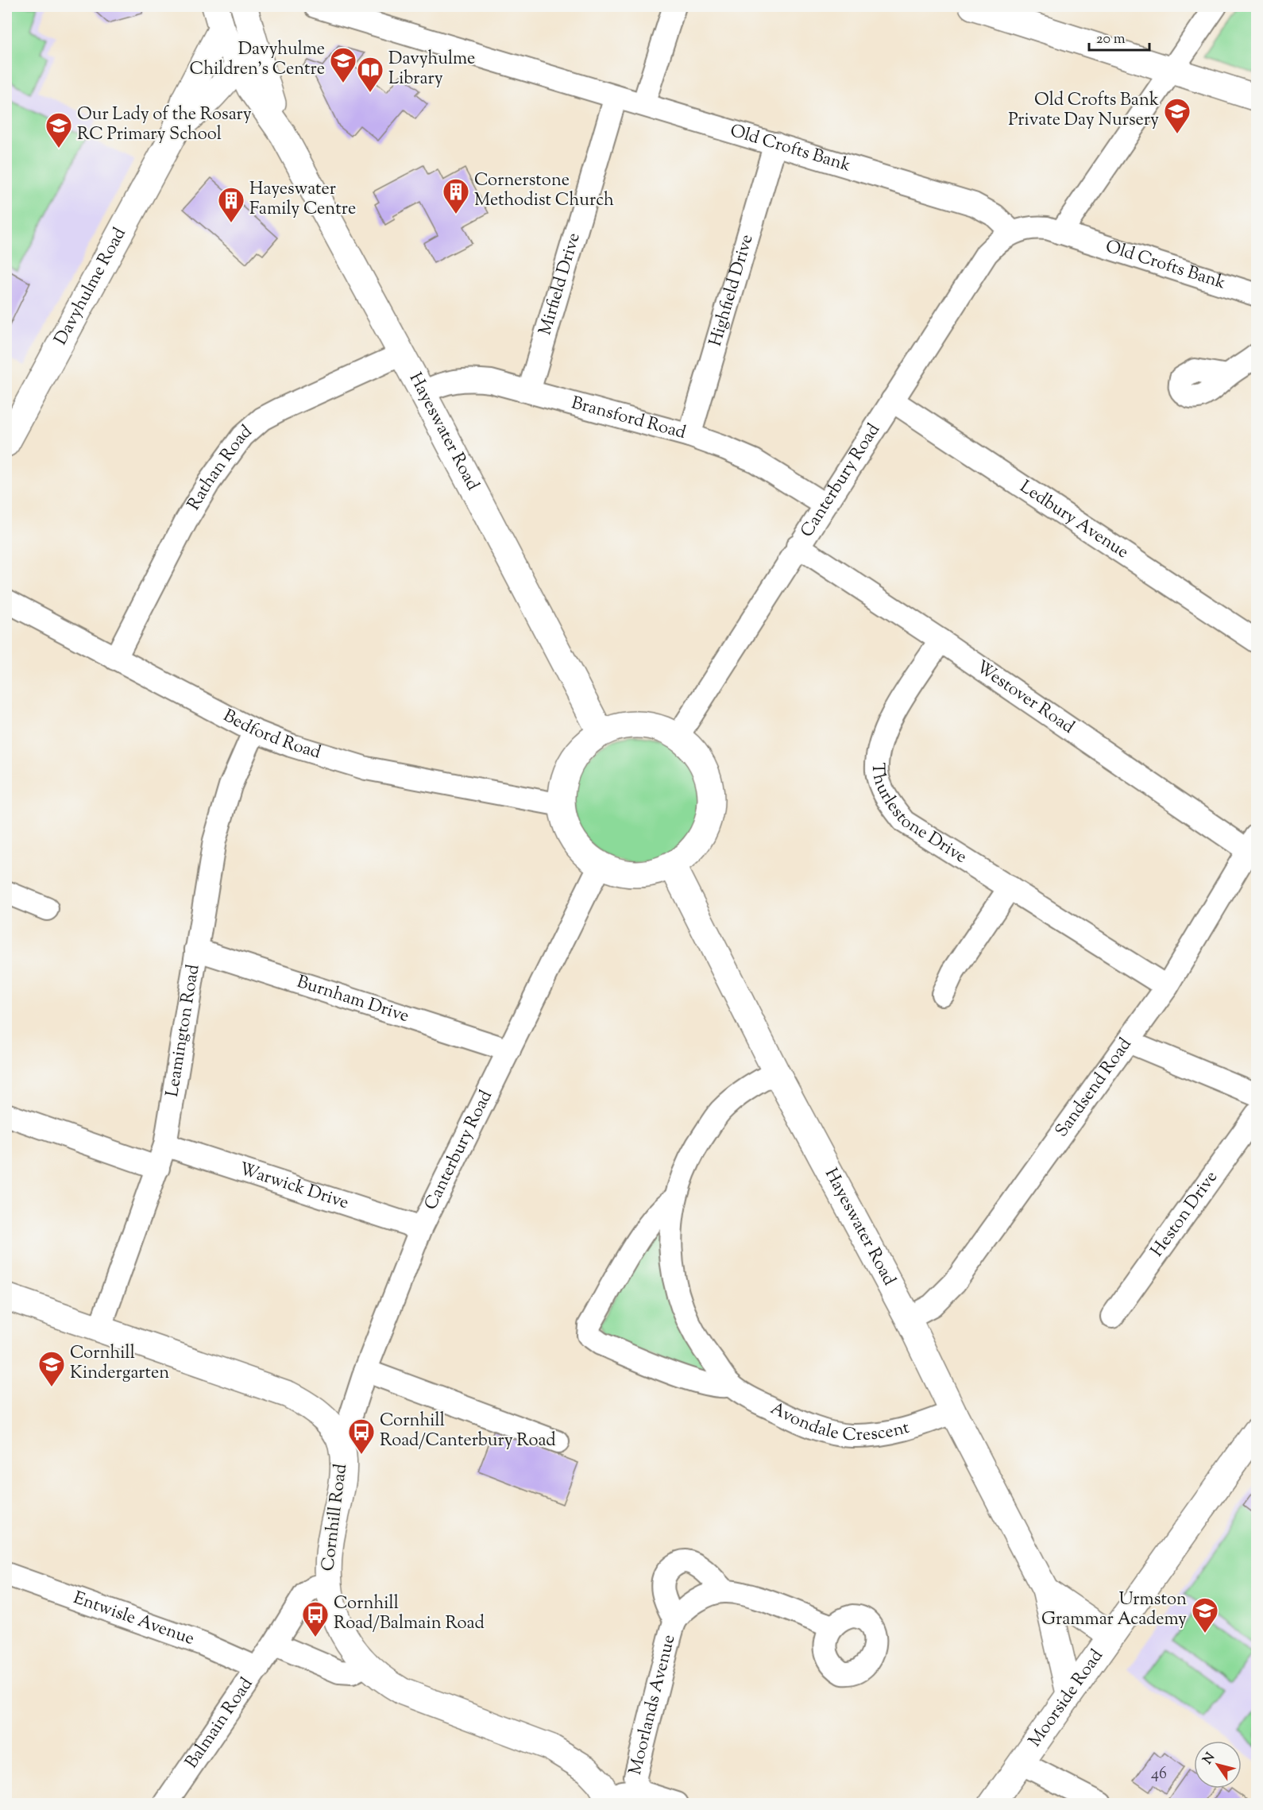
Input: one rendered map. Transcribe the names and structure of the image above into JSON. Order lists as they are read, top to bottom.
{
  "streets": {
    "main road": [
      "Davyhulme Road",
      "Hayeswater Road",
      "Cornhill Road",
      "Moorside Road"
    ],
    "street": [
      "Old Crofts Bank",
      "Mirfield Drive",
      "Highfield Drive",
      "Bransford Road",
      "Rathan Road",
      "Canterbury Road",
      "Ledbury Avenue",
      "Westover Road",
      "Bedford Road",
      "Thurlestone Drive",
      "Burnham Drive",
      "Leamington Road",
      "Sandsend Road",
      "Warwick Drive",
      "Heston Drive",
      "Avondale Crescent",
      "Entwisle Avenue",
      "Moorlands Avenue",
      "Balmain Road"
    ]
  },
  "crossings": [
    ["Old Crofts Bank", "Mirfield Drive"],
    ["Old Crofts Bank", "Highfield Drive"],
    ["Old Crofts Bank", "Canterbury Road"],
    ["Mirfield Drive", "Bransford Road"],
    ["Highfield Drive", "Bransford Road"],
    ["Bransford Road", "Hayeswater Road"],
    ["Bransford Road", "Canterbury Road"],
    ["Hayeswater Road", "Rathan Road"],
    ["Hayeswater Road", "Canterbury Road"],
    ["Hayeswater Road", "Bedford Road"],
    ["Hayeswater Road", "Sandsend Road"],
    ["Hayeswater Road", "Avondale Crescent"],
    ["Hayeswater Road", "Moorside Road"],
    ["Rathan Road", "Bedford Road"],
    ["Canterbury Road", "Ledbury Avenue"],
    ["Canterbury Road", "Westover Road"],
    ["Canterbury Road", "Bedford Road"],
    ["Canterbury Road", "Burnham Drive"],
    ["Canterbury Road", "Warwick Drive"],
    ["Canterbury Road", "Cornhill Road"],
    ["Westover Road", "Thurlestone Drive"],
    ["Westover Road", "Sandsend Road"],
    ["Bedford Road", "Leamington Road"],
    ["Thurlestone Drive", "Sandsend Road"],
    ["Burnham Drive", "Leamington Road"],
    ["Leamington Road", "Warwick Drive"],
    ["Leamington Road", "Cornhill Road"],
    ["Cornhill Road", "Balmain Road"],
    ["Entwisle Avenue", "Balmain Road"]
  ],
  "places": {
    "school or university": [
      "Davyhulme Children's Centre",
      "Old Crofts Bank Private Day Nursery",
      "Our Lady of the Rosary RC Primary School",
      "Cornhill Kindergarten",
      "Urmston Grammar Academy"
    ],
    "library": ["Davyhulme Library"],
    "building": ["Cornerstone Methodist Church", "Hayeswater Family Centre"],
    "bus stop": ["Cornhill Road/Canterbury Road", "Cornhill Road/Balmain Road"]
  },
  "house_numbers": ["46"],
  "scale_bar": "20 m",
  "north": "top left"
}
